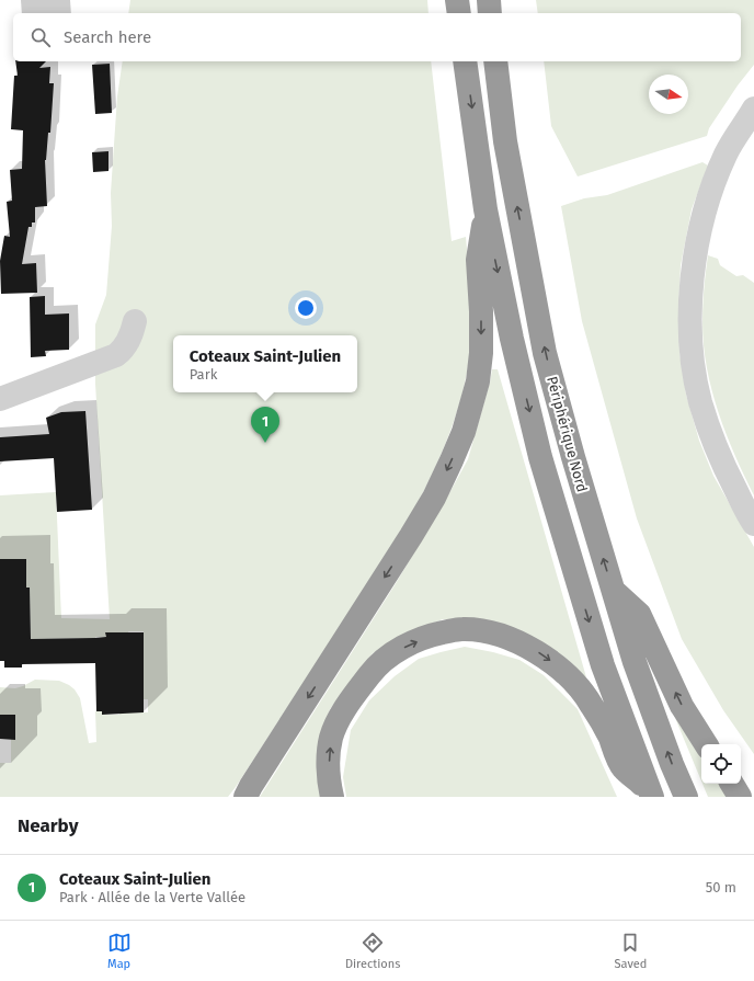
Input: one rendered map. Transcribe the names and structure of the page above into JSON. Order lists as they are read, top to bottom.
{
  "streets": {
    "highway": ["Périphérique Nord"]
  },
  "north": "right",
  "page": {
    "search": "Search here",
    "popup": ["Coteaux Saint-Julien", "Park"],
    "pins": "1",
    "heading": "Nearby",
    "list": [
      {
        "mark": "1",
        "name": "Coteaux Saint-Julien",
        "note": "Park · Allée de la Verte Vallée",
        "value": "50 m"
      }
    ],
    "nav": ["Map", "Directions", "Saved"]
  }
}
